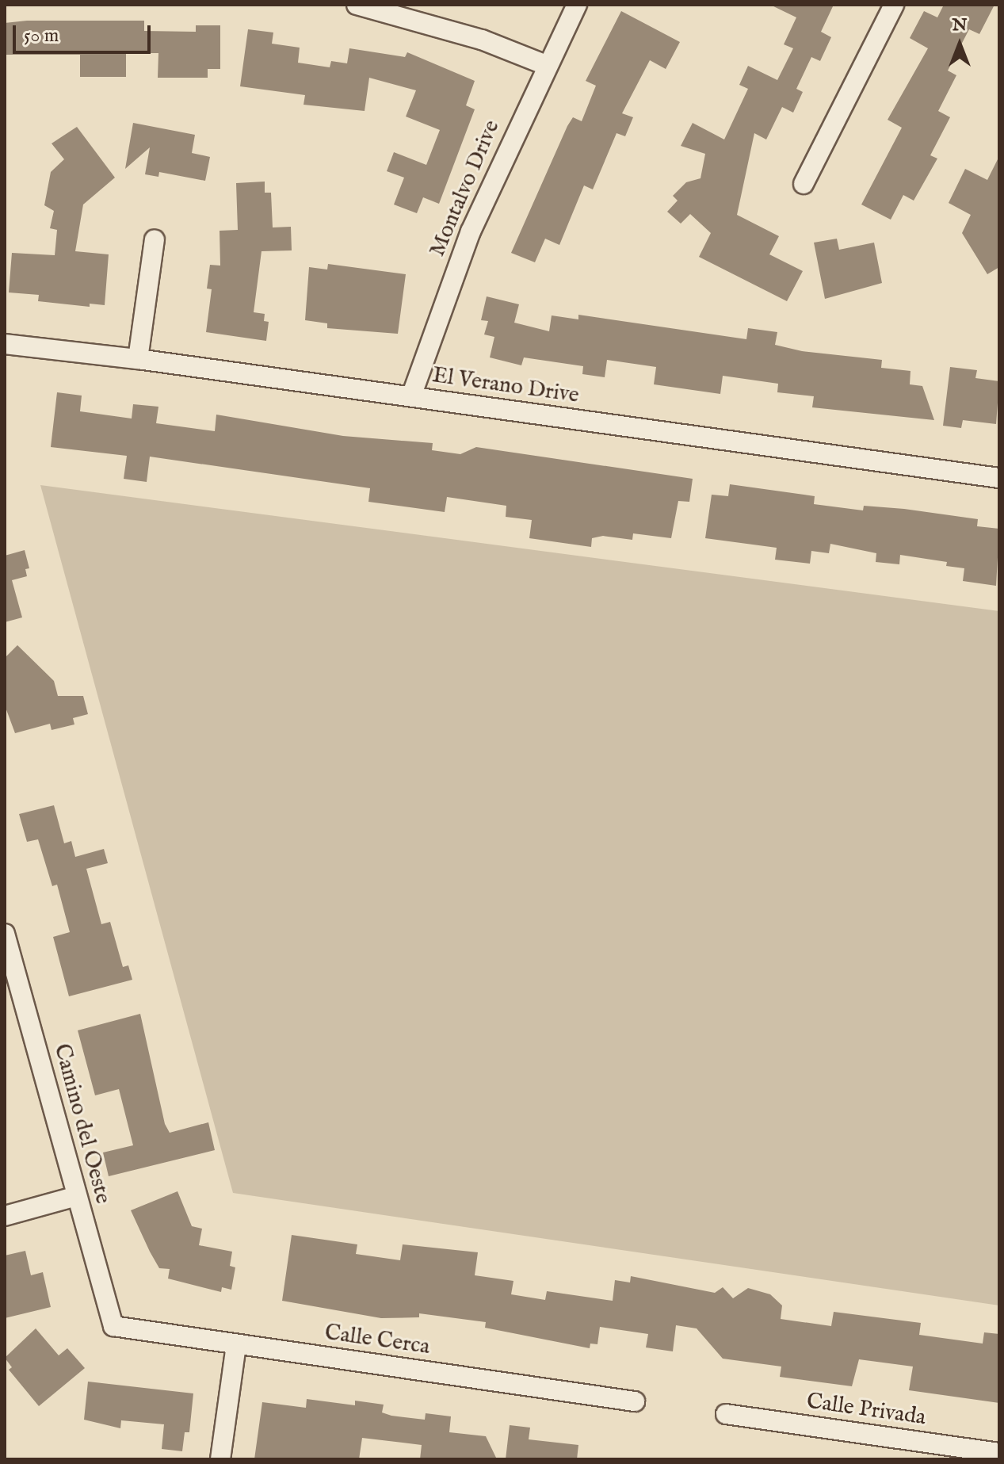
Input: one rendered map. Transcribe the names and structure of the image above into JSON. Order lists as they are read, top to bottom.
{
  "streets": {
    "street": [
      "Montalvo Drive",
      "El Verano Drive",
      "Camino del Oeste",
      "Calle Cerca",
      "Calle Privada"
    ]
  },
  "crossings": [
    ["Montalvo Drive", "El Verano Drive"],
    ["Camino del Oeste", "Calle Cerca"]
  ],
  "scale_bar": "50 m",
  "north": "top"
}
